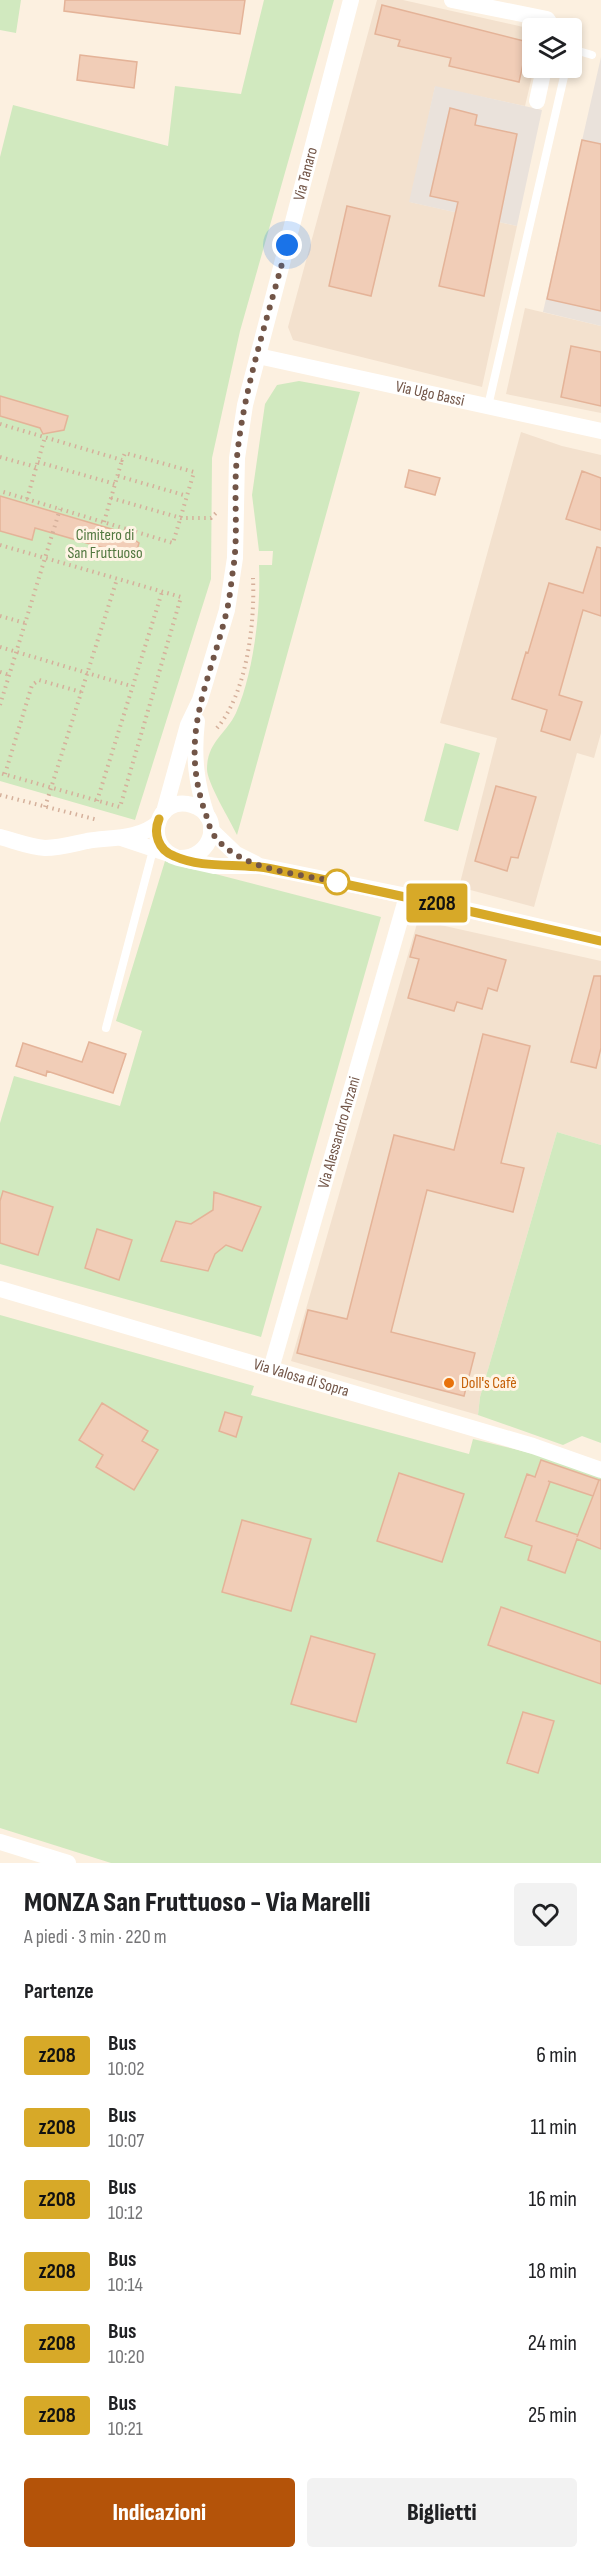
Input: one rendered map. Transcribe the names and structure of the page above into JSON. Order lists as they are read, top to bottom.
{
  "streets": {
    "street": [
      "Via Tanaro",
      "Via Ugo Bassi",
      "Via Alessandro Anzani",
      "Via Valosa di Sopra"
    ]
  },
  "crossings": [
    ["Via Tanaro", "Via Ugo Bassi"],
    ["Via Alessandro Anzani", "Via Valosa di Sopra"]
  ],
  "parks": ["Cimitero di San Fruttuoso"],
  "places": ["Doll's Cafè"],
  "lines": ["bus line z208"],
  "page": {
    "on_map": "z208",
    "heading": [
      ["MONZA San Fruttuoso - Via Marelli", "A piedi · 3 min · 220 m"],
      "Partenze"
    ],
    "list": [
      {
        "mark": "z208",
        "name": "Bus",
        "note": "10:02",
        "value": "6 min"
      },
      {
        "mark": "z208",
        "name": "Bus",
        "note": "10:07",
        "value": "11 min"
      },
      {
        "mark": "z208",
        "name": "Bus",
        "note": "10:12",
        "value": "16 min"
      },
      {
        "mark": "z208",
        "name": "Bus",
        "note": "10:14",
        "value": "18 min"
      },
      {
        "mark": "z208",
        "name": "Bus",
        "note": "10:20",
        "value": "24 min"
      },
      {
        "mark": "z208",
        "name": "Bus",
        "note": "10:21",
        "value": "25 min"
      }
    ],
    "buttons": ["Indicazioni", "Biglietti"]
  }
}
